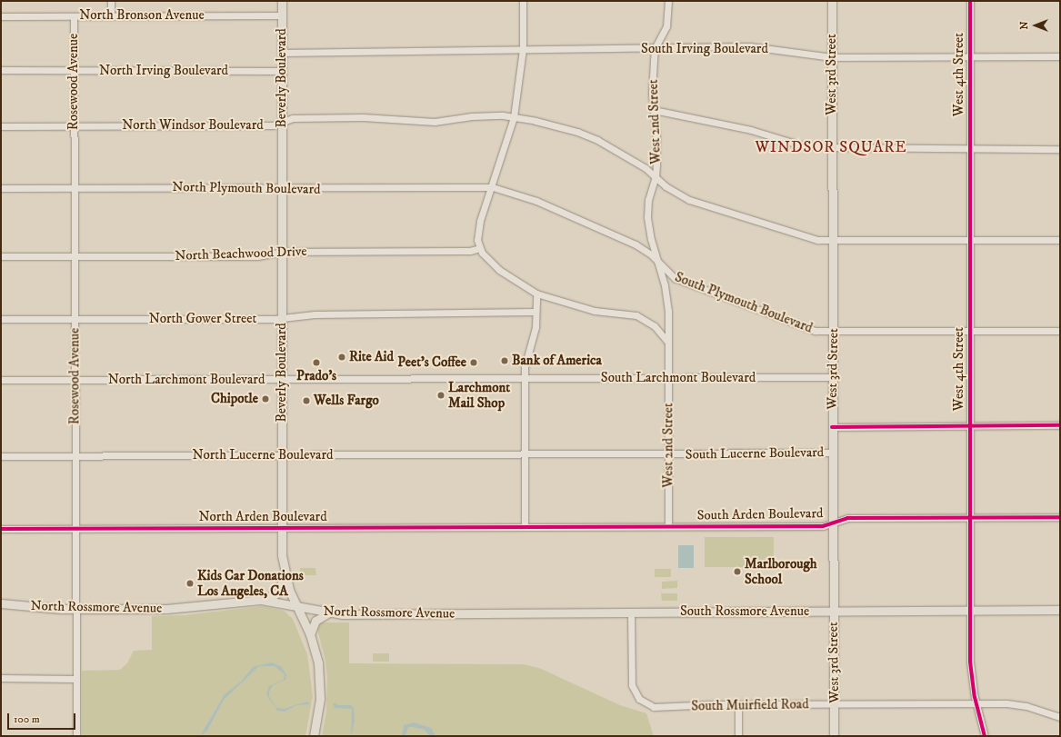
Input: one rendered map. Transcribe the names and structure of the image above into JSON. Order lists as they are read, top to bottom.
{
  "streets": {
    "main road": [
      "West 3rd Street",
      "Beverly Boulevard",
      "North Rossmore Avenue",
      "South Rossmore Avenue"
    ],
    "street": [
      "North Bronson Avenue",
      "South Irving Boulevard",
      "North Irving Boulevard",
      "West 4th Street",
      "Rosewood Avenue",
      "West 2nd Street",
      "North Windsor Boulevard",
      "North Plymouth Boulevard",
      "North Beachwood Drive",
      "South Plymouth Boulevard",
      "North Gower Street",
      "South Larchmont Boulevard",
      "North Larchmont Boulevard",
      "South Lucerne Boulevard",
      "North Lucerne Boulevard",
      "South Arden Boulevard",
      "North Arden Boulevard",
      "South Muirfield Road"
    ]
  },
  "crossings": [
    ["North Bronson Avenue", "Beverly Boulevard"],
    ["North Bronson Avenue", "Rosewood Avenue"],
    ["South Irving Boulevard", "West 3rd Street"],
    ["South Irving Boulevard", "West 4th Street"],
    ["South Irving Boulevard", "West 2nd Street"],
    ["North Irving Boulevard", "Beverly Boulevard"],
    ["North Irving Boulevard", "Rosewood Avenue"],
    ["West 3rd Street", "North Windsor Boulevard"],
    ["West 3rd Street", "South Plymouth Boulevard"],
    ["West 3rd Street", "South Larchmont Boulevard"],
    ["West 3rd Street", "South Lucerne Boulevard"],
    ["West 3rd Street", "South Arden Boulevard"],
    ["West 3rd Street", "South Rossmore Avenue"],
    ["West 3rd Street", "South Muirfield Road"],
    ["West 4th Street", "North Windsor Boulevard"],
    ["West 4th Street", "South Plymouth Boulevard"],
    ["West 4th Street", "South Lucerne Boulevard"],
    ["West 4th Street", "South Arden Boulevard"],
    ["West 4th Street", "South Rossmore Avenue"],
    ["West 4th Street", "South Muirfield Road"],
    ["Beverly Boulevard", "North Windsor Boulevard"],
    ["Beverly Boulevard", "North Plymouth Boulevard"],
    ["Beverly Boulevard", "North Beachwood Drive"],
    ["Beverly Boulevard", "North Gower Street"],
    ["Beverly Boulevard", "North Larchmont Boulevard"],
    ["Beverly Boulevard", "North Lucerne Boulevard"],
    ["Beverly Boulevard", "North Arden Boulevard"],
    ["Beverly Boulevard", "North Rossmore Avenue"],
    ["Rosewood Avenue", "North Windsor Boulevard"],
    ["Rosewood Avenue", "North Plymouth Boulevard"],
    ["Rosewood Avenue", "North Beachwood Drive"],
    ["Rosewood Avenue", "North Gower Street"],
    ["Rosewood Avenue", "North Larchmont Boulevard"],
    ["Rosewood Avenue", "North Lucerne Boulevard"],
    ["Rosewood Avenue", "North Arden Boulevard"],
    ["Rosewood Avenue", "North Rossmore Avenue"],
    ["West 2nd Street", "North Windsor Boulevard"],
    ["West 2nd Street", "South Plymouth Boulevard"],
    ["West 2nd Street", "South Larchmont Boulevard"],
    ["West 2nd Street", "South Lucerne Boulevard"],
    ["West 2nd Street", "South Arden Boulevard"],
    ["North Plymouth Boulevard", "South Plymouth Boulevard"],
    ["South Larchmont Boulevard", "North Larchmont Boulevard"],
    ["South Lucerne Boulevard", "North Lucerne Boulevard"],
    ["South Arden Boulevard", "North Arden Boulevard"],
    ["North Rossmore Avenue", "South Rossmore Avenue"],
    ["South Rossmore Avenue", "South Muirfield Road"]
  ],
  "districts": ["WINDSOR SQUARE"],
  "places": [
    "Rite Aid",
    "Bank of America",
    "Prado's",
    "Peet's Coffee",
    "Larchmont Mail Shop",
    "Chipotle",
    "Wells Fargo",
    "Marlborough School",
    "Kids Car Donations Los Angeles, CA"
  ],
  "scale_bar": "100 m",
  "north": "left"
}
